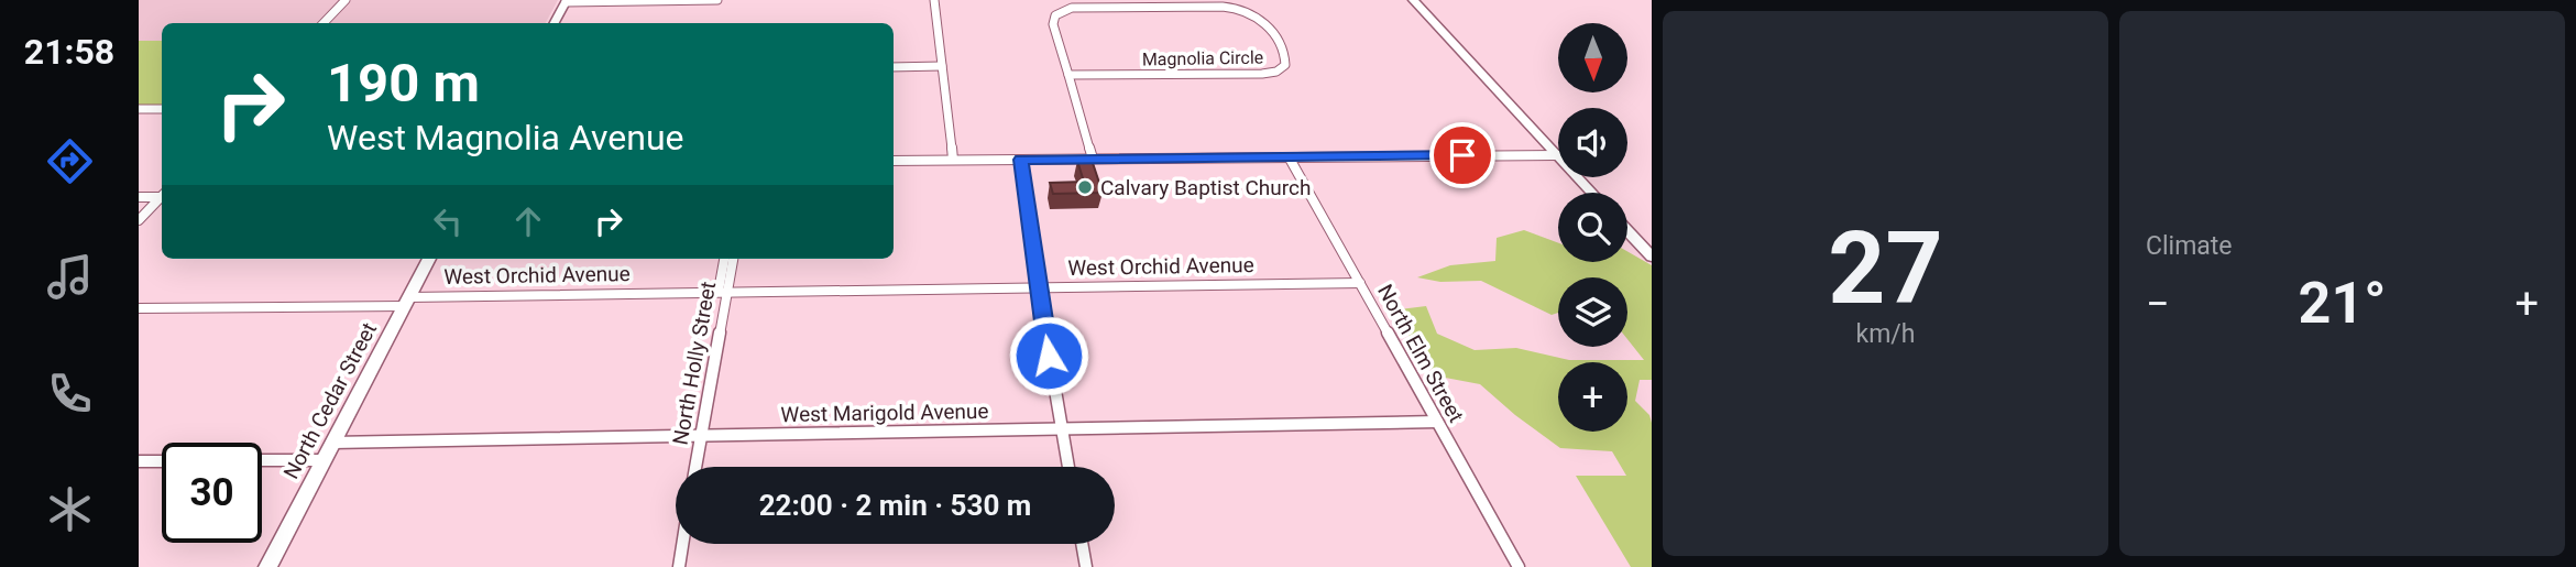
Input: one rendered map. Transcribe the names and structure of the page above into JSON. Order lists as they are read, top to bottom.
{
  "streets": {
    "street": [
      "Magnolia Circle",
      "West Orchid Avenue",
      "North Elm Street",
      "North Holly Street",
      "North Cedar Street",
      "West Marigold Avenue"
    ]
  },
  "crossings": [
    ["West Orchid Avenue", "North Elm Street"],
    ["West Orchid Avenue", "North Holly Street"],
    ["West Orchid Avenue", "North Cedar Street"],
    ["North Elm Street", "West Marigold Avenue"],
    ["North Holly Street", "West Marigold Avenue"],
    ["North Cedar Street", "West Marigold Avenue"]
  ],
  "places": ["Calvary Baptist Church"],
  "north": "bottom",
  "page": {
    "tabs": "21:58",
    "tile": [
      ["27", "km/h"],
      "Climate"
    ],
    "map_buttons": "+",
    "turn": ["190 m", "West Magnolia Avenue"],
    "heat": ["−", "21°", "+"],
    "limit": "30",
    "trip": "22:00 · 2 min · 530 m"
  }
}
